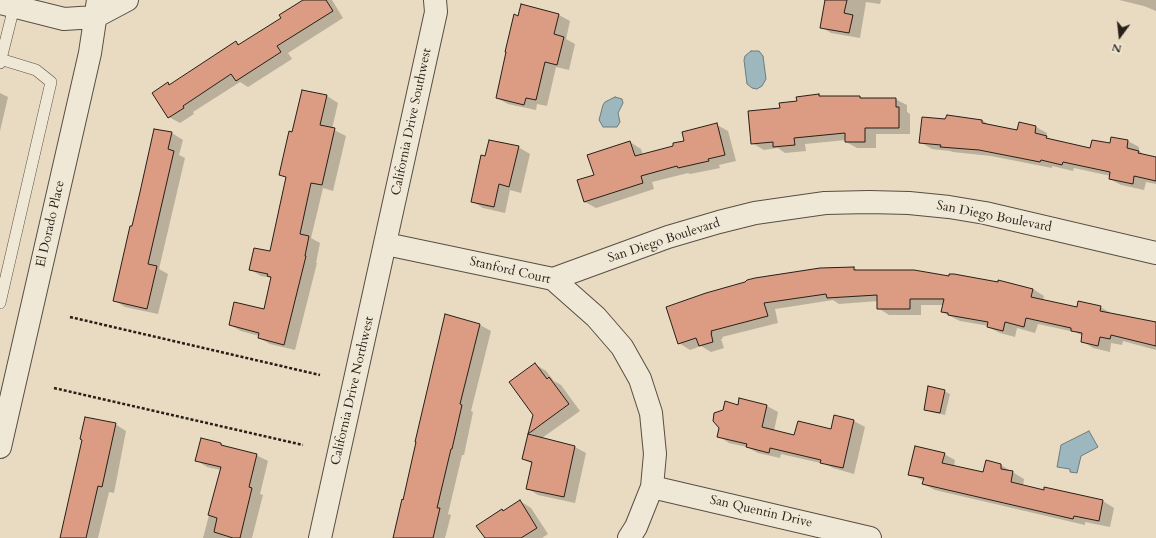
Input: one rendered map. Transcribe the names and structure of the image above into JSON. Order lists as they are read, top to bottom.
{
  "streets": {
    "street": [
      "California Drive Southwest",
      "San Diego Boulevard",
      "El Dorado Place",
      "Stanford Court",
      "California Drive Northwest",
      "San Quentin Drive"
    ]
  },
  "crossings": [
    ["California Drive Southwest", "Stanford Court"],
    ["California Drive Southwest", "California Drive Northwest"],
    ["San Diego Boulevard", "Stanford Court"],
    ["Stanford Court", "California Drive Northwest"],
    ["Stanford Court", "San Quentin Drive"]
  ],
  "north": "bottom"
}
